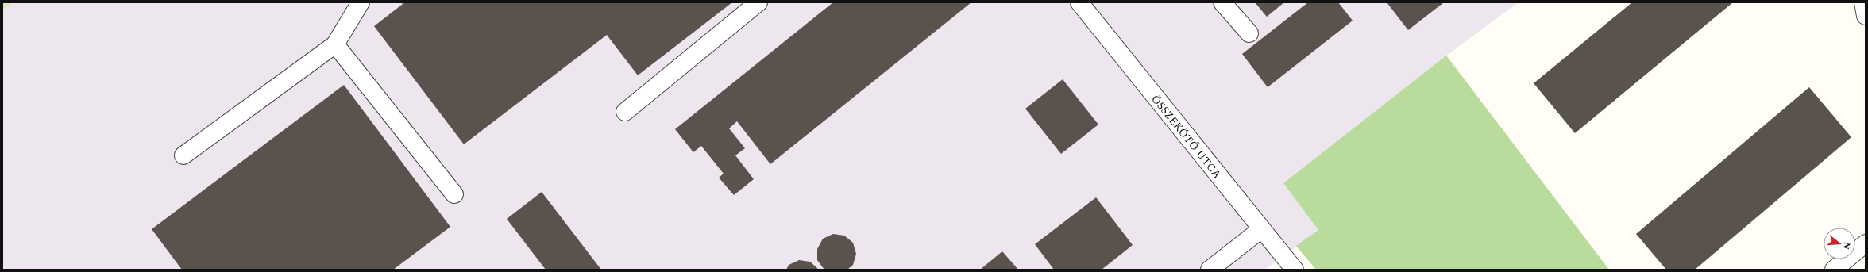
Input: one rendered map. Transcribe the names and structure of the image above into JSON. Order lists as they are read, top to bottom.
{
  "streets": {
    "street": ["ÖSSZEKÖTŐ UTCA"]
  },
  "north": "right"
}
